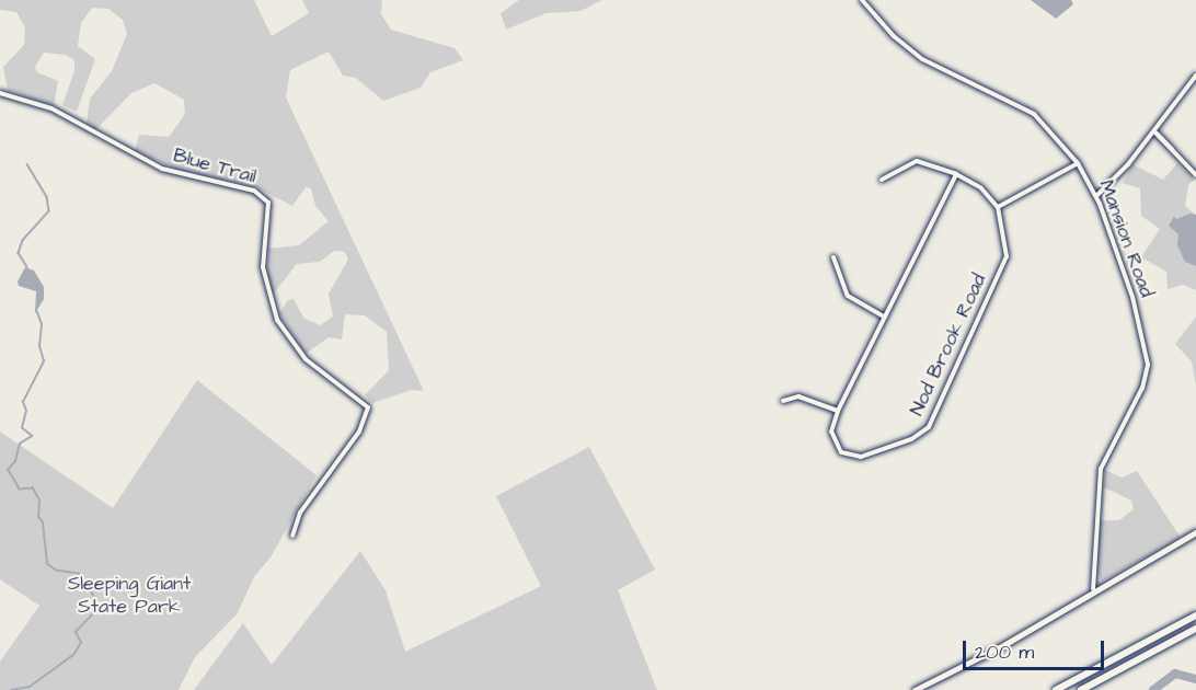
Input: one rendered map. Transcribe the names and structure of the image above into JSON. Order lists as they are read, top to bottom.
{
  "streets": {
    "street": ["Blue Trail", "Mansion Road", "Nod Brook Road"]
  },
  "parks": ["Sleeping Giant State Park"],
  "scale_bar": "200 m"
}
